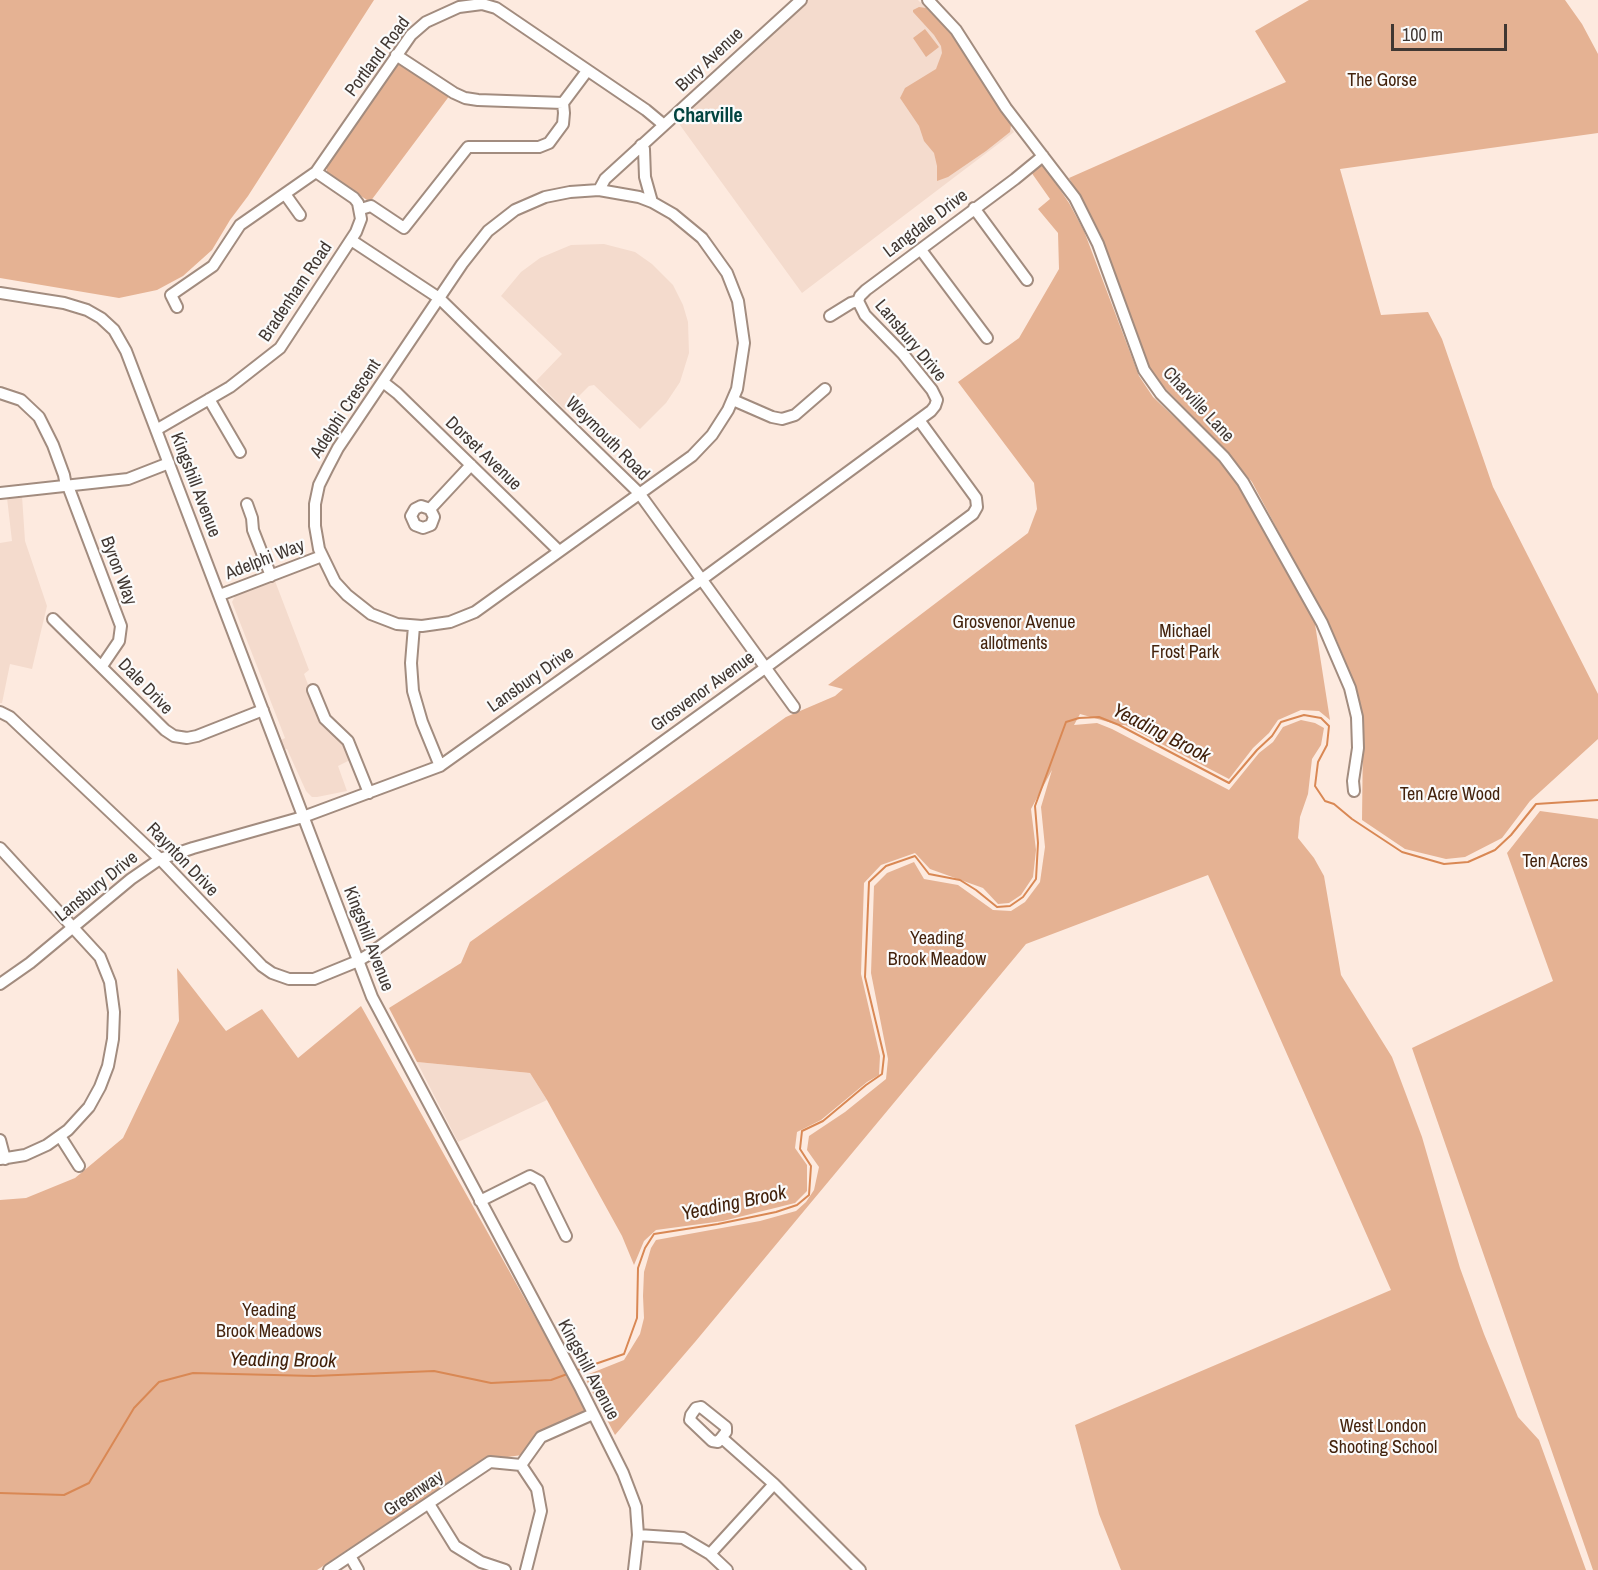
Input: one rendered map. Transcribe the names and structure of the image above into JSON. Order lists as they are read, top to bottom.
{
  "streets": {
    "street": [
      "Portland Road",
      "Bury Avenue",
      "Langdale Drive",
      "Bradenham Road",
      "Lansbury Drive",
      "Charville Lane",
      "Adelphi Crescent",
      "Weymouth Road",
      "Dorset Avenue",
      "Kingshill Avenue",
      "Adelphi Way",
      "Byron Way",
      "Dale Drive",
      "Grosvenor Avenue",
      "Raynton Drive",
      "Greenway"
    ]
  },
  "crossings": [
    ["Portland Road", "Bury Avenue"],
    ["Bury Avenue", "Adelphi Crescent"],
    ["Langdale Drive", "Lansbury Drive"],
    ["Langdale Drive", "Charville Lane"],
    ["Bradenham Road", "Weymouth Road"],
    ["Bradenham Road", "Kingshill Avenue"],
    ["Lansbury Drive", "Weymouth Road"],
    ["Lansbury Drive", "Kingshill Avenue"],
    ["Lansbury Drive", "Grosvenor Avenue"],
    ["Lansbury Drive", "Raynton Drive"],
    ["Adelphi Crescent", "Weymouth Road"],
    ["Adelphi Crescent", "Dorset Avenue"],
    ["Adelphi Crescent", "Adelphi Way"],
    ["Weymouth Road", "Grosvenor Avenue"],
    ["Kingshill Avenue", "Adelphi Way"],
    ["Kingshill Avenue", "Dale Drive"],
    ["Kingshill Avenue", "Grosvenor Avenue"],
    ["Kingshill Avenue", "Raynton Drive"],
    ["Byron Way", "Dale Drive"],
    ["Grosvenor Avenue", "Raynton Drive"]
  ],
  "districts": ["Charville"],
  "water": ["Yeading Brook"],
  "parks": [
    "The Gorse",
    "Grosvenor Avenue allotments",
    "Michael Frost Park",
    "Ten Acre Wood",
    "Ten Acres",
    "Yeading Brook Meadow",
    "Yeading Brook Meadows",
    "West London Shooting School"
  ],
  "scale_bar": "100 m"
}
